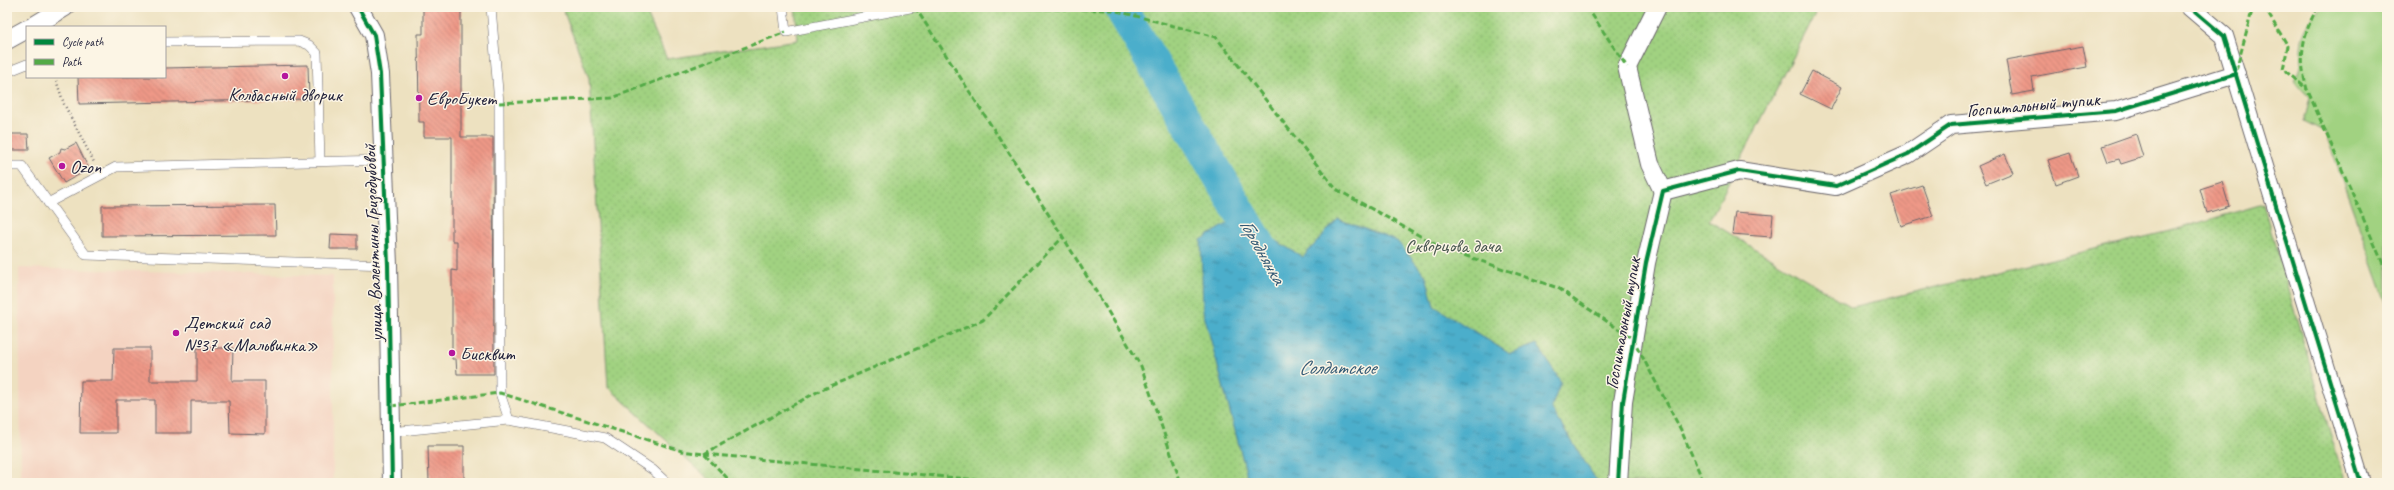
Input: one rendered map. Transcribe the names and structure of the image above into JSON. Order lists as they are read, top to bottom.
{
  "streets": {
    "street": ["Госпитальный тупик", "улица Валентины Гризодубовой"]
  },
  "water": ["Городнянка", "Солдатское"],
  "parks": ["Скворцова дача"],
  "places": [
    "Колбасный дворик",
    "ЕвроБукет",
    "Ozon",
    "Детский сад №37 «Мальвинка»",
    "Бисквит"
  ],
  "legend": ["Cycle path", "Path"]
}
